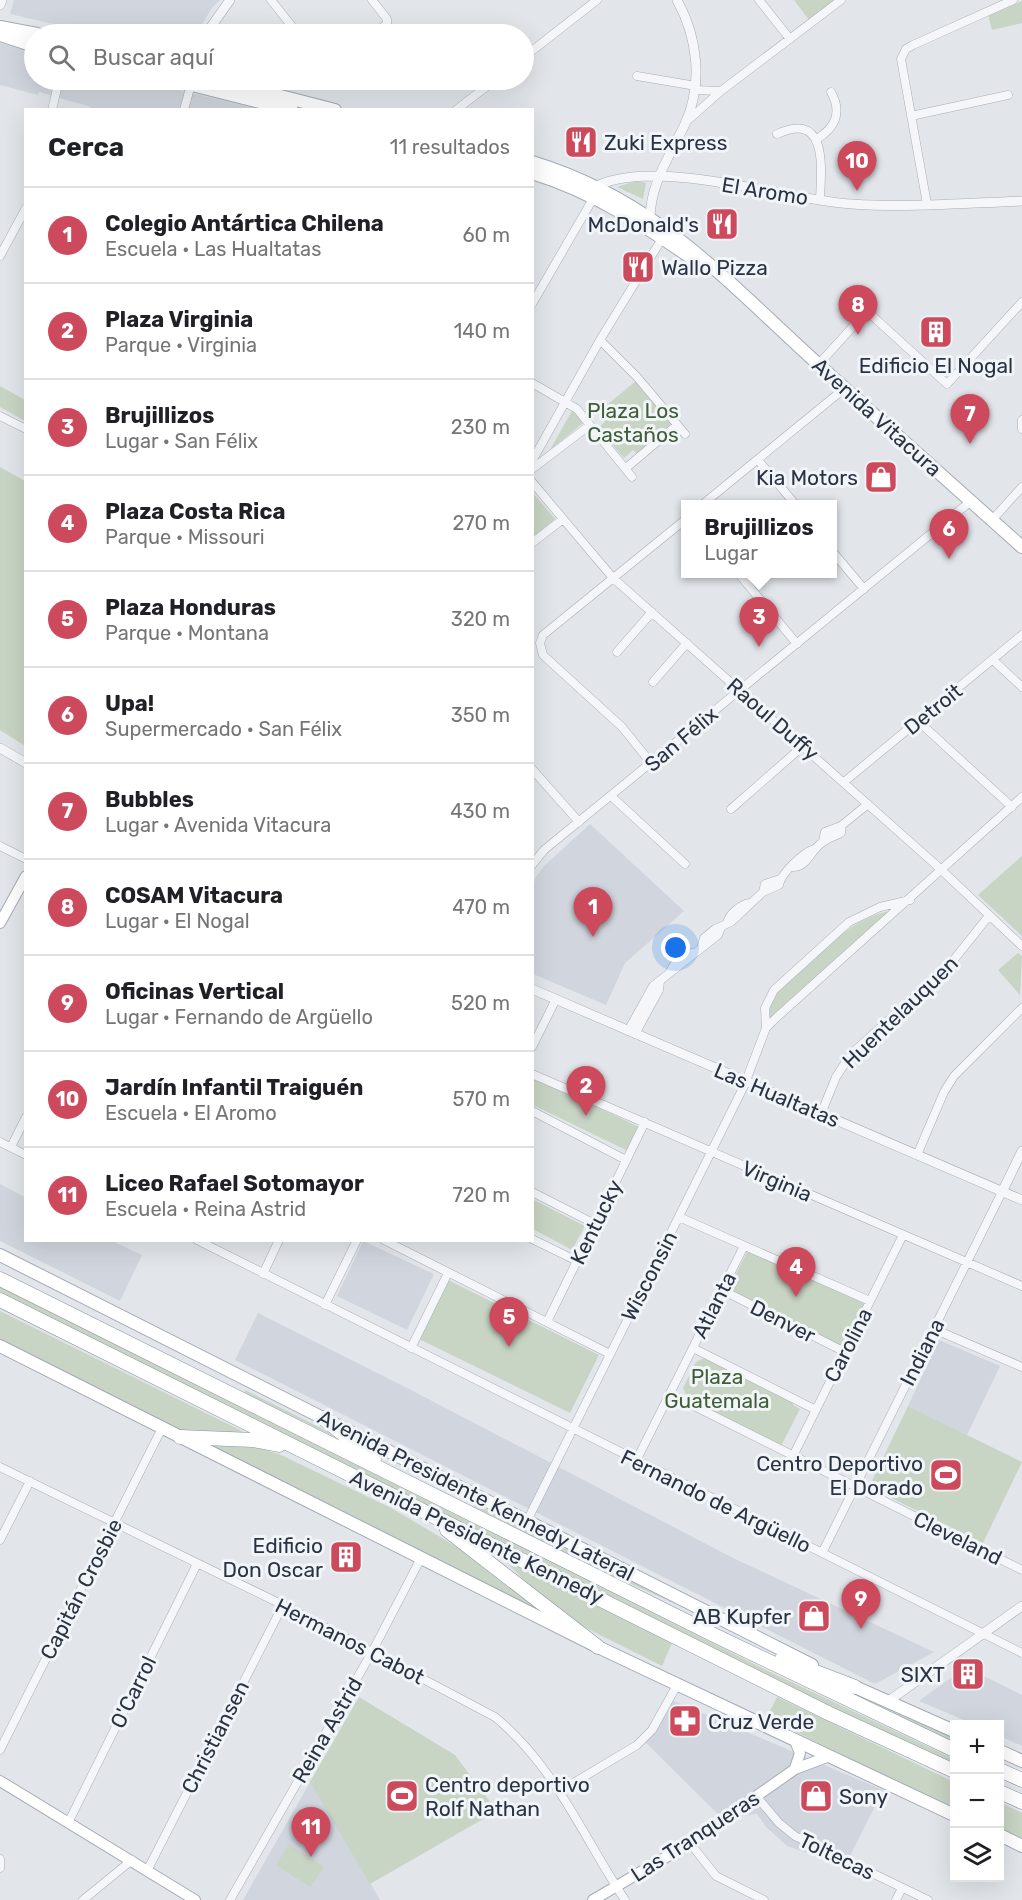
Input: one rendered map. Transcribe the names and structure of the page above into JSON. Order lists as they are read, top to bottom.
{
  "streets": {
    "highway": ["Avenida Presidente Kennedy"],
    "main road": ["Avenida Vitacura", "Avenida Presidente Kennedy Lateral", "Las Tranqueras"],
    "street": [
      "El Aromo",
      "Detroit",
      "Raoul Duffy",
      "San Félix",
      "Huentelauquen",
      "Las Hualtatas",
      "Virginia",
      "Kentucky",
      "Wisconsin",
      "Atlanta",
      "Denver",
      "Carolina",
      "Indiana",
      "Fernando de Argüello",
      "Cleveland",
      "Capitán Crosbie",
      "Hermanos Cabot",
      "O'Carrol",
      "Reina Astrid",
      "Christiansen",
      "Toltecas"
    ]
  },
  "crossings": [
    ["El Aromo", "Avenida Vitacura"],
    ["Avenida Vitacura", "San Félix"],
    ["Detroit", "Raoul Duffy"],
    ["Raoul Duffy", "San Félix"],
    ["Raoul Duffy", "Huentelauquen"],
    ["Raoul Duffy", "Wisconsin"],
    ["Huentelauquen", "Las Hualtatas"],
    ["Las Hualtatas", "Wisconsin"],
    ["Las Hualtatas", "Indiana"],
    ["Virginia", "Kentucky"],
    ["Virginia", "Wisconsin"],
    ["Virginia", "Carolina"],
    ["Virginia", "Indiana"],
    ["Wisconsin", "Avenida Presidente Kennedy Lateral"],
    ["Wisconsin", "Fernando de Argüello"],
    ["Atlanta", "Denver"],
    ["Atlanta", "Fernando de Argüello"],
    ["Atlanta", "Cleveland"],
    ["Denver", "Carolina"],
    ["Carolina", "Cleveland"],
    ["Indiana", "Fernando de Argüello"],
    ["Indiana", "Cleveland"],
    ["Capitán Crosbie", "Hermanos Cabot"],
    ["Hermanos Cabot", "O'Carrol"],
    ["Hermanos Cabot", "Reina Astrid"],
    ["Hermanos Cabot", "Christiansen"],
    ["Hermanos Cabot", "Las Tranqueras"],
    ["Las Tranqueras", "Toltecas"]
  ],
  "parks": ["Plaza Los Castaños", "Plaza Guatemala"],
  "places": {
    "restaurant": ["Zuki Express", "McDonald's", "Wallo Pizza"],
    "building": ["Edificio El Nogal", "Edificio Don Oscar", "SIXT"],
    "shop": ["Kia Motors", "AB Kupfer", "Sony"],
    "sports": ["Centro Deportivo El Dorado", "Centro deportivo Rolf Nathan"],
    "pharmacy": ["Cruz Verde"]
  },
  "page": {
    "search": "Buscar aquí",
    "heading": ["Cerca", "11 resultados"],
    "pins": [
      "10",
      "8",
      "7",
      "6",
      "3",
      "1",
      "2",
      "4",
      "5",
      "9",
      "11"
    ],
    "list": [
      {
        "mark": "1",
        "name": "Colegio Antártica Chilena",
        "note": "Escuela · Las Hualtatas",
        "value": "60 m"
      },
      {
        "mark": "2",
        "name": "Plaza Virginia",
        "note": "Parque · Virginia",
        "value": "140 m"
      },
      {
        "mark": "3",
        "name": "Brujillizos",
        "note": "Lugar · San Félix",
        "value": "230 m"
      },
      {
        "mark": "4",
        "name": "Plaza Costa Rica",
        "note": "Parque · Missouri",
        "value": "270 m"
      },
      {
        "mark": "5",
        "name": "Plaza Honduras",
        "note": "Parque · Montana",
        "value": "320 m"
      },
      {
        "mark": "6",
        "name": "Upa!",
        "note": "Supermercado · San Félix",
        "value": "350 m"
      },
      {
        "mark": "7",
        "name": "Bubbles",
        "note": "Lugar · Avenida Vitacura",
        "value": "430 m"
      },
      {
        "mark": "8",
        "name": "COSAM Vitacura",
        "note": "Lugar · El Nogal",
        "value": "470 m"
      },
      {
        "mark": "9",
        "name": "Oficinas Vertical",
        "note": "Lugar · Fernando de Argüello",
        "value": "520 m"
      },
      {
        "mark": "10",
        "name": "Jardín Infantil Traiguén",
        "note": "Escuela · El Aromo",
        "value": "570 m"
      },
      {
        "mark": "11",
        "name": "Liceo Rafael Sotomayor",
        "note": "Escuela · Reina Astrid",
        "value": "720 m"
      }
    ],
    "popup": ["Brujillizos", "Lugar"],
    "map_buttons": ["+", "−"]
  }
}
